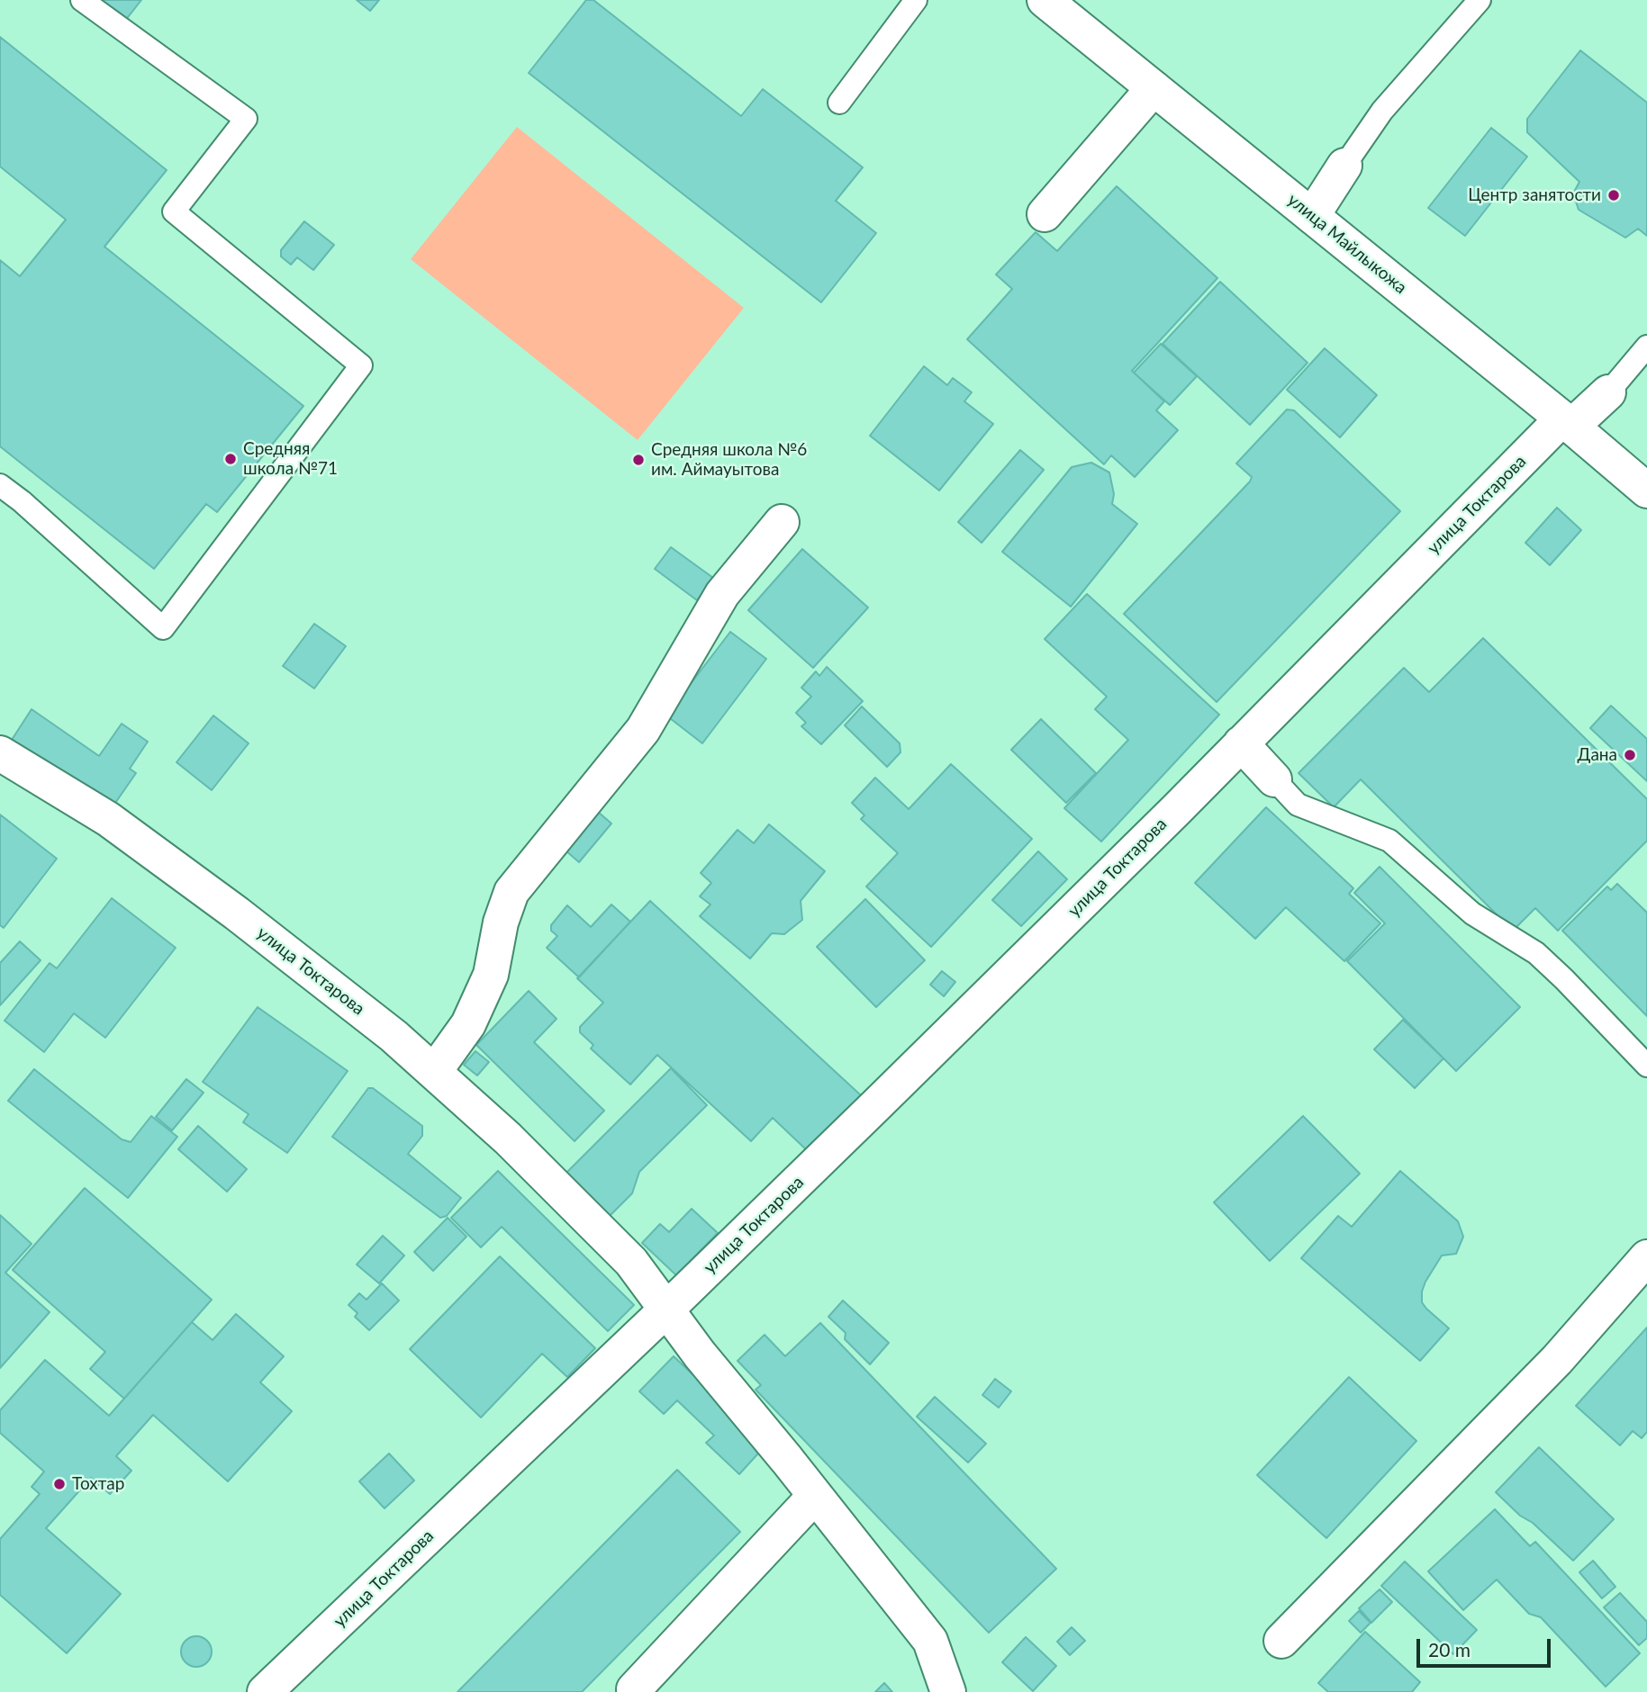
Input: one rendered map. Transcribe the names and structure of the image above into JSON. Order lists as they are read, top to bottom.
{
  "streets": {
    "street": ["улица Майлыкожа", "улица Токтарова"]
  },
  "crossings": [
    ["улица Майлыкожа", "улица Токтарова"]
  ],
  "places": [
    "Центр занятости",
    "Средняя школа №71",
    "Средняя школа №6 им. Аймауытова",
    "Дана",
    "Тохтар"
  ],
  "scale_bar": "20 m"
}
